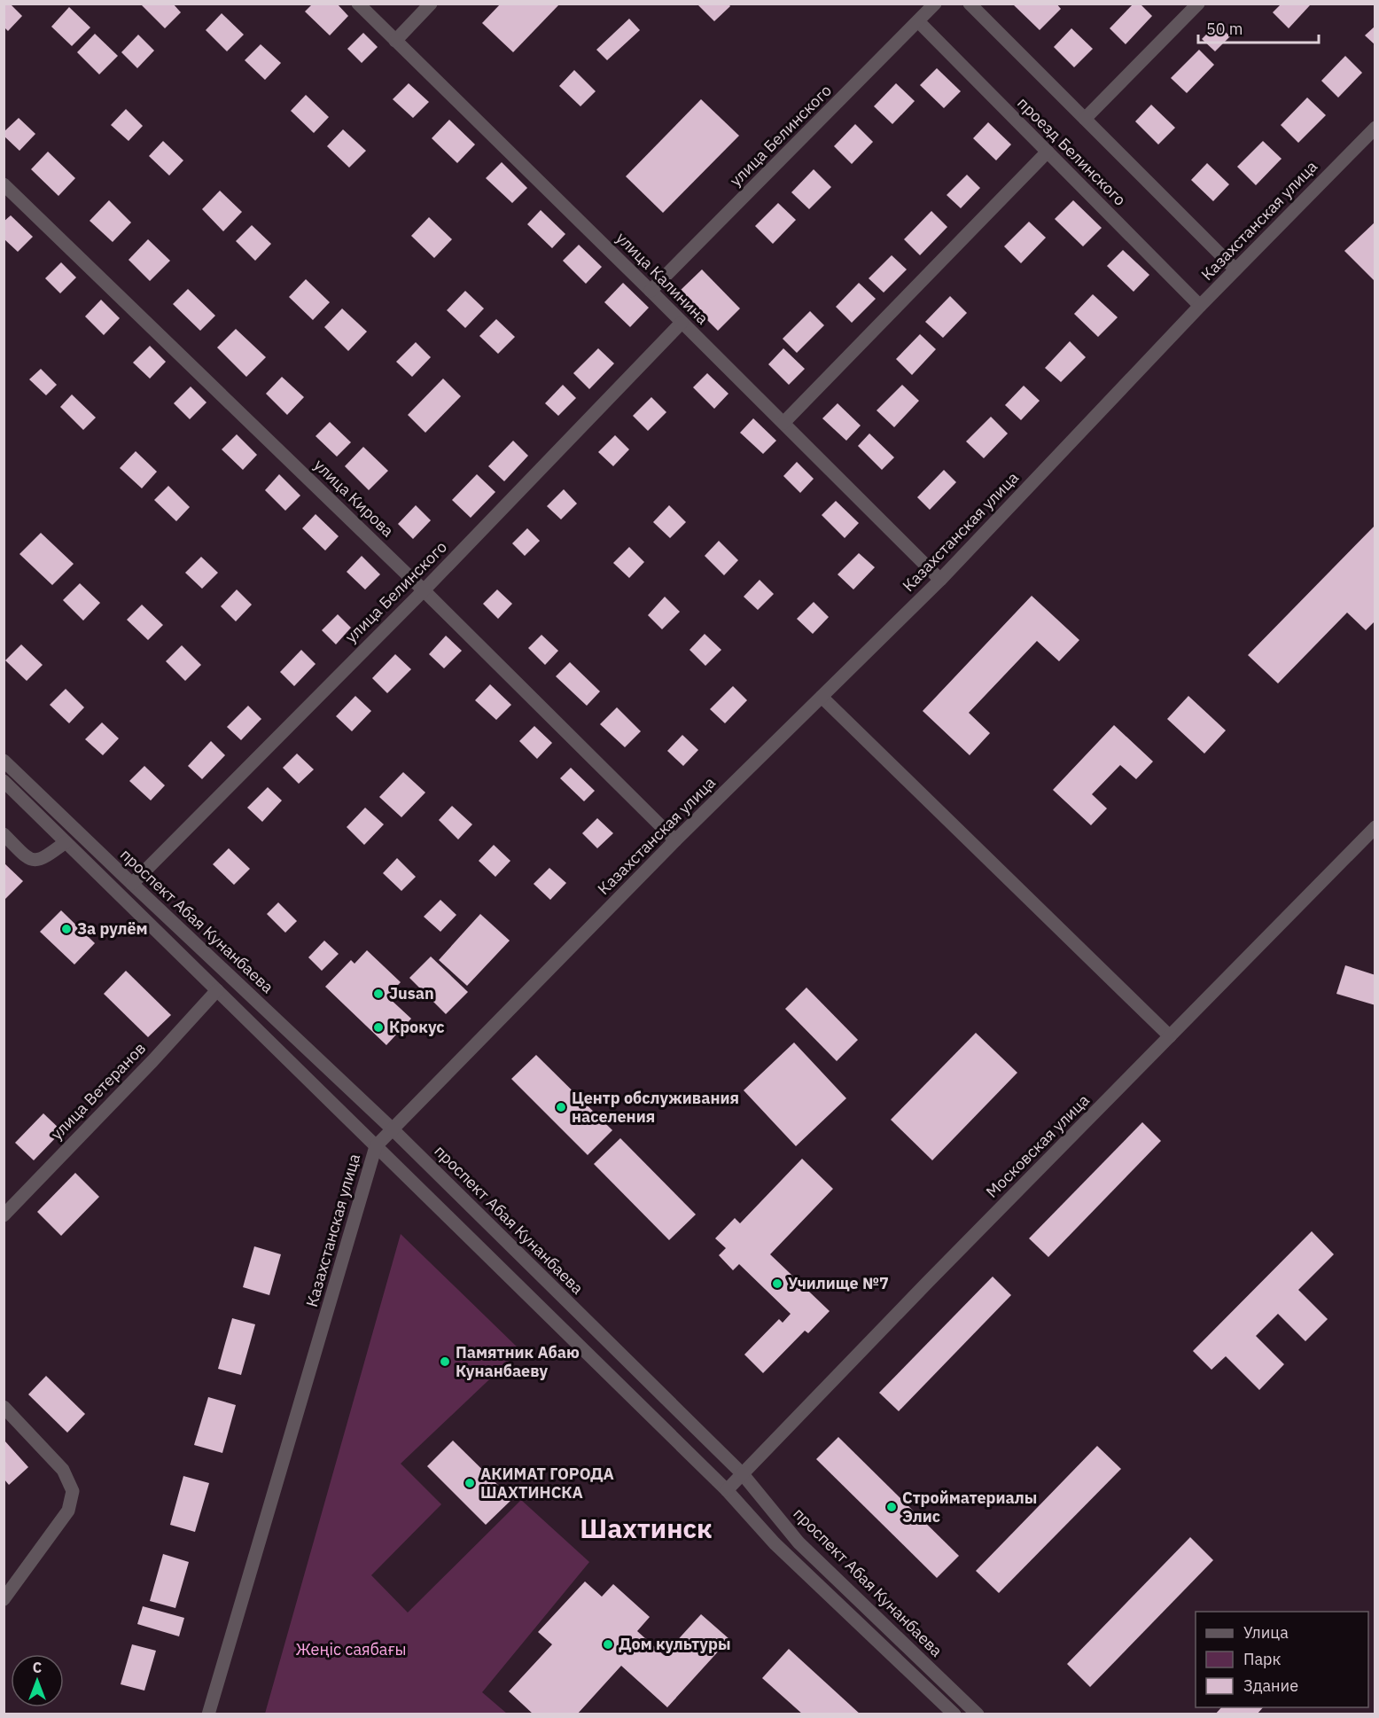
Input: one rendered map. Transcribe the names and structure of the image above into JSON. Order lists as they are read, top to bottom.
{
  "streets": {
    "street": [
      "улица Белинского",
      "проезд Белинского",
      "Казахстанская улица",
      "улица Калинина",
      "улица Кирова",
      "проспект Абая Кунанбаева",
      "улица Ветеранов",
      "Московская улица"
    ]
  },
  "crossings": [
    ["улица Белинского", "проезд Белинского"],
    ["улица Белинского", "улица Калинина"],
    ["улица Белинского", "улица Кирова"],
    ["улица Белинского", "проспект Абая Кунанбаева"],
    ["проезд Белинского", "Казахстанская улица"],
    ["Казахстанская улица", "улица Калинина"],
    ["Казахстанская улица", "улица Кирова"],
    ["Казахстанская улица", "проспект Абая Кунанбаева"],
    ["проспект Абая Кунанбаева", "улица Ветеранов"],
    ["проспект Абая Кунанбаева", "Московская улица"]
  ],
  "districts": ["Шахтинск"],
  "parks": ["Жеңіс саябағы"],
  "places": [
    "За рулём",
    "Jusan",
    "Крокус",
    "Центр обслуживания населения",
    "Училище №7",
    "Памятник Абаю Кунанбаеву",
    "АКИМАТ ГОРОДА ШАХТИНСКА",
    "Стройматериалы Элис",
    "Дом культуры"
  ],
  "legend": ["Улица", "Парк", "Здание"],
  "scale_bar": "50 m",
  "north": "top"
}
